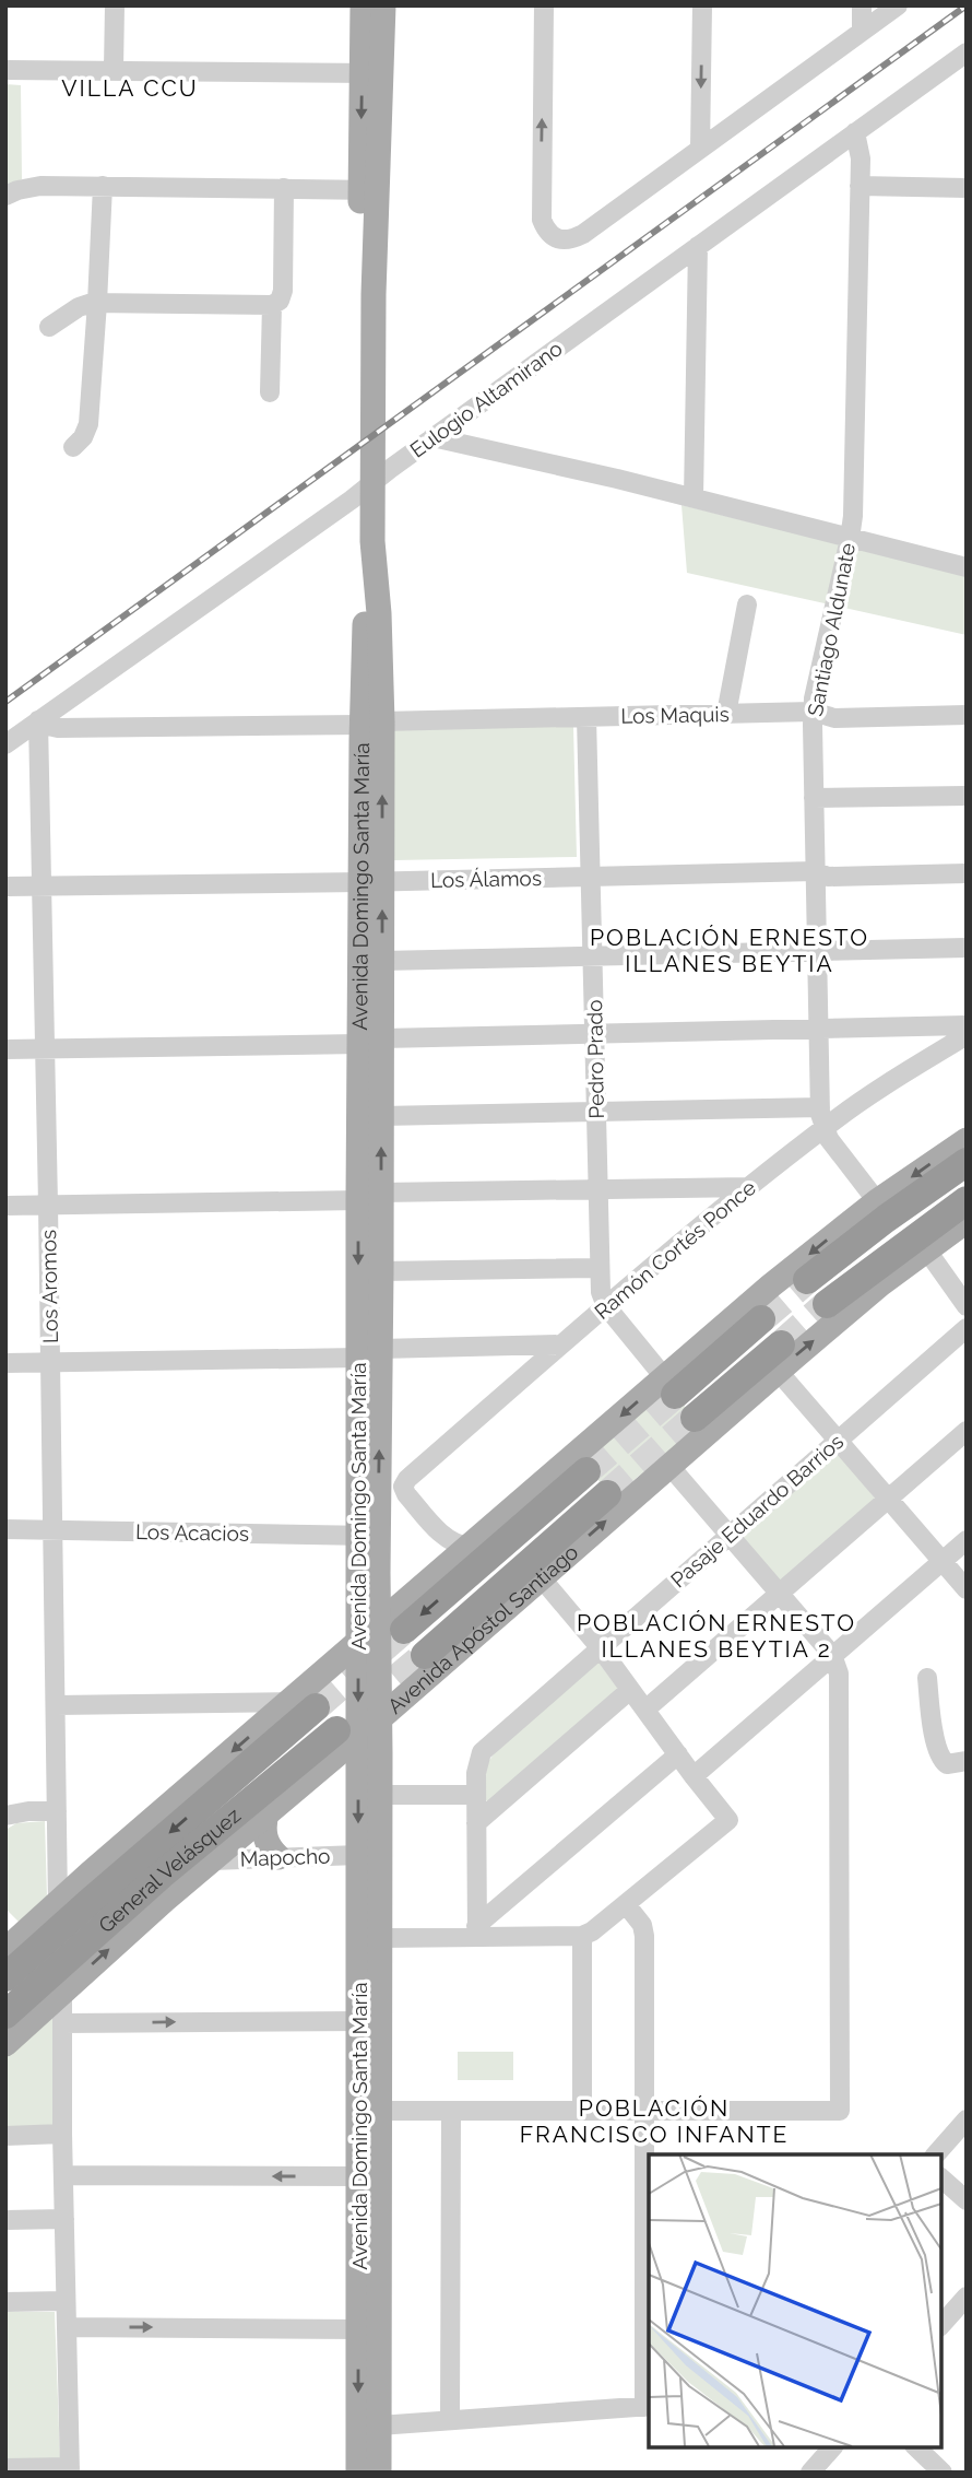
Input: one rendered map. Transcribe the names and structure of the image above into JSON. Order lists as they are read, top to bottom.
{
  "streets": {
    "highway": ["General Velásquez"],
    "main road": ["Avenida Domingo Santa María", "Avenida Apóstol Santiago"],
    "street": [
      "Eulogio Altamirano",
      "Santiago Aldunate",
      "Los Maquis",
      "Los Álamos",
      "Pedro Prado",
      "Ramón Cortés Ponce",
      "Los Aromos",
      "Pasaje Eduardo Barrios",
      "Los Acacios",
      "Mapocho"
    ]
  },
  "crossings": [
    ["Eulogio Altamirano", "Santiago Aldunate"],
    ["Eulogio Altamirano", "Los Maquis"],
    ["Eulogio Altamirano", "Avenida Domingo Santa María"],
    ["Eulogio Altamirano", "Los Aromos"],
    ["Santiago Aldunate", "Los Maquis"],
    ["Santiago Aldunate", "Los Álamos"],
    ["Santiago Aldunate", "Ramón Cortés Ponce"],
    ["Los Maquis", "Avenida Domingo Santa María"],
    ["Los Maquis", "Pedro Prado"],
    ["Los Maquis", "Los Aromos"],
    ["Los Álamos", "Avenida Domingo Santa María"],
    ["Los Álamos", "Pedro Prado"],
    ["Los Álamos", "Los Aromos"],
    ["Avenida Domingo Santa María", "Los Acacios"],
    ["Avenida Domingo Santa María", "Avenida Apóstol Santiago"],
    ["Avenida Domingo Santa María", "Mapocho"],
    ["Avenida Domingo Santa María", "General Velásquez"],
    ["Pedro Prado", "Ramón Cortés Ponce"],
    ["Los Aromos", "Los Acacios"],
    ["Avenida Apóstol Santiago", "Mapocho"],
    ["Avenida Apóstol Santiago", "General Velásquez"]
  ],
  "districts": [
    "VILLA CCU",
    "POBLACIÓN ERNESTO ILLANES BEYTIA",
    "POBLACIÓN ERNESTO ILLANES BEYTIA 2",
    "POBLACIÓN FRANCISCO INFANTE"
  ]
}
